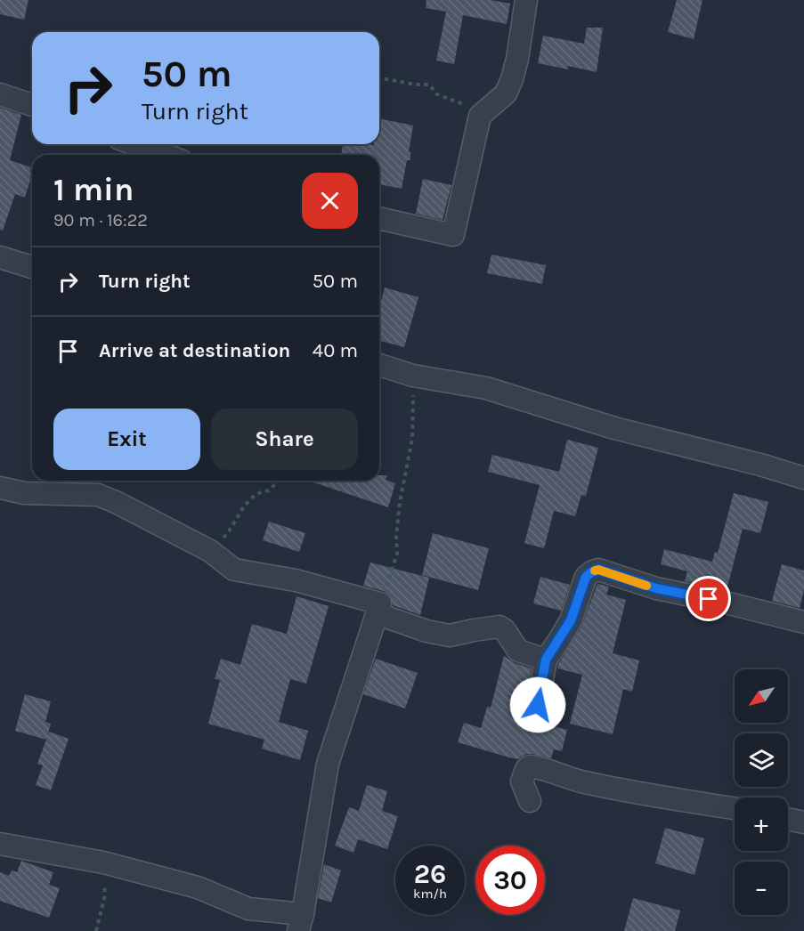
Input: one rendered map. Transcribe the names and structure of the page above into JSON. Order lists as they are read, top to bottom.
{
  "north": "bottom left",
  "page": {
    "turn": ["50 m", "Turn right"],
    "heading": ["1 min", "90 m · 16:22"],
    "list": [
      {
        "name": "Turn right",
        "value": "50 m"
      },
      {
        "name": "Arrive at destination",
        "value": "40 m"
      }
    ],
    "buttons": ["Exit", "Share"],
    "map_buttons": ["+", "−"],
    "speed": "26 km/h",
    "limit": "30"
  }
}
